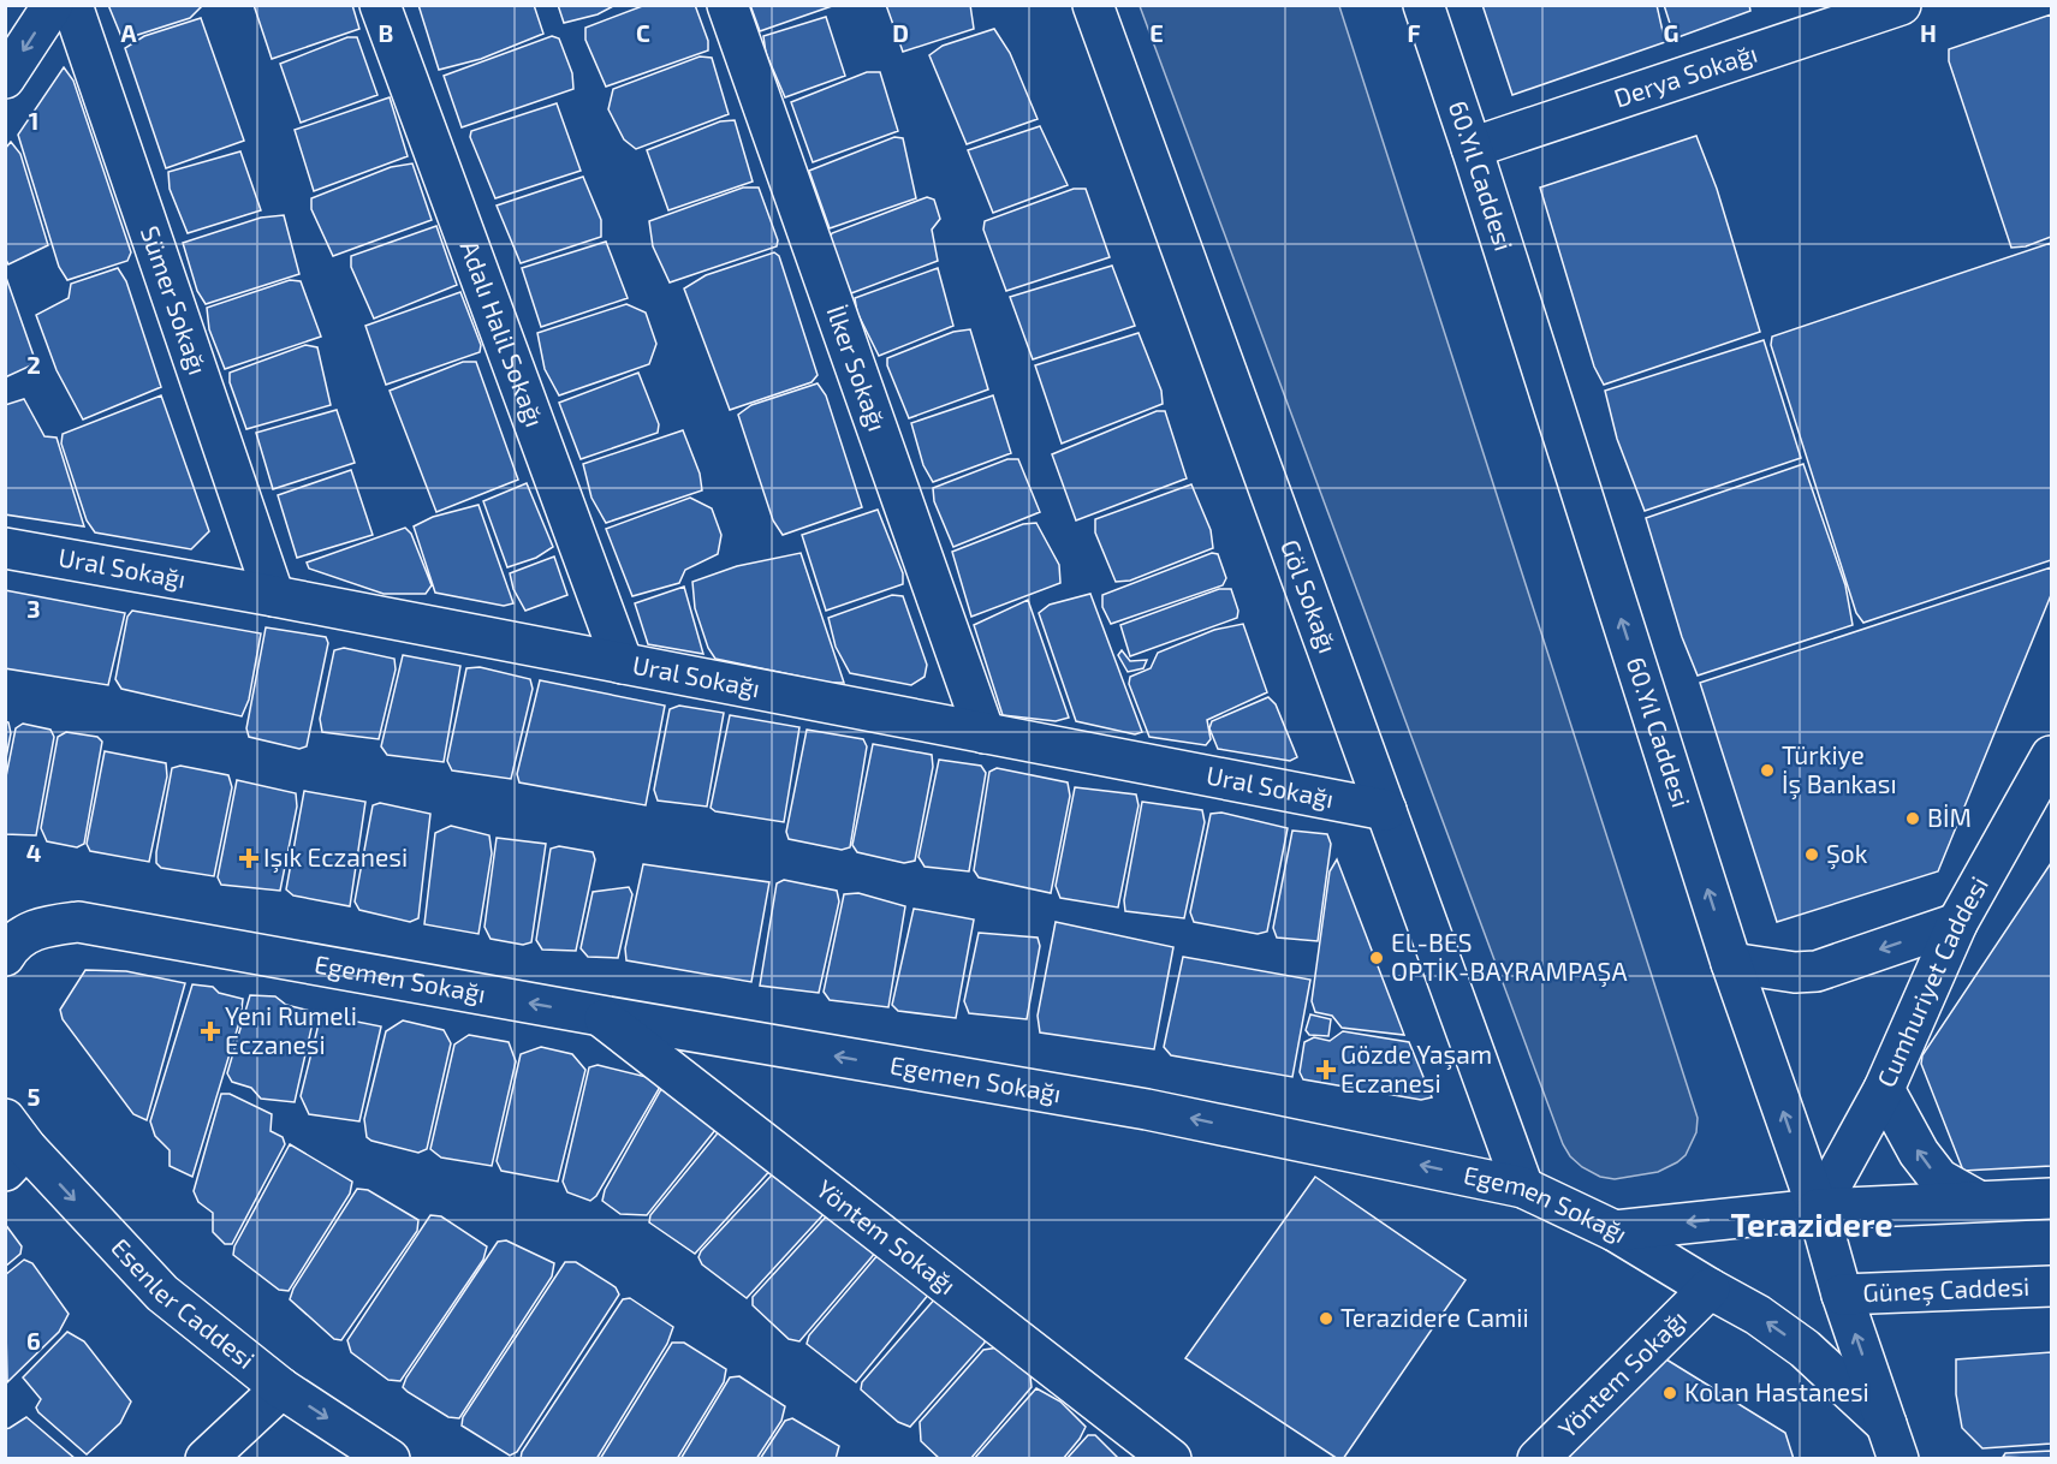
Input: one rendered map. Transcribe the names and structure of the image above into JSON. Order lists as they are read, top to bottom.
{
  "streets": {
    "street": [
      "Derya Sokağı",
      "60.Yıl Caddesi",
      "Sümer Sokağı",
      "Adalı Halil Sokağı",
      "İlker Sokağı",
      "Ural Sokağı",
      "Göl Sokağı",
      "Egemen Sokağı",
      "Cumhuriyet Caddesi",
      "Yöntem Sokağı",
      "Güneş Caddesi",
      "Esenler Caddesi"
    ]
  },
  "crossings": [
    ["Derya Sokağı", "60.Yıl Caddesi"],
    ["60.Yıl Caddesi", "Egemen Sokağı"],
    ["60.Yıl Caddesi", "Cumhuriyet Caddesi"],
    ["60.Yıl Caddesi", "Güneş Caddesi"],
    ["Sümer Sokağı", "Ural Sokağı"],
    ["Adalı Halil Sokağı", "Ural Sokağı"],
    ["İlker Sokağı", "Ural Sokağı"],
    ["Ural Sokağı", "Göl Sokağı"],
    ["Göl Sokağı", "Egemen Sokağı"],
    ["Egemen Sokağı", "Yöntem Sokağı"]
  ],
  "one_way": ["60.Yıl Caddesi", "Egemen Sokağı", "Esenler Caddesi"],
  "districts": ["Terazidere"],
  "places": {
    "other": [
      "Türkiye İş Bankası",
      "BİM",
      "Şok",
      "EL-BES OPTİK-BAYRAMPAŞA",
      "Terazidere Camii",
      "Kolan Hastanesi"
    ],
    "health": ["Işık Eczanesi", "Yeni Rumeli Eczanesi", "Gözde Yaşam Eczanesi"]
  },
  "grid": {
    "columns": [
      "A",
      "B",
      "C",
      "D",
      "E",
      "F",
      "G",
      "H"
    ],
    "rows": [
      "1",
      "2",
      "3",
      "4",
      "5",
      "6"
    ]
  }
}
